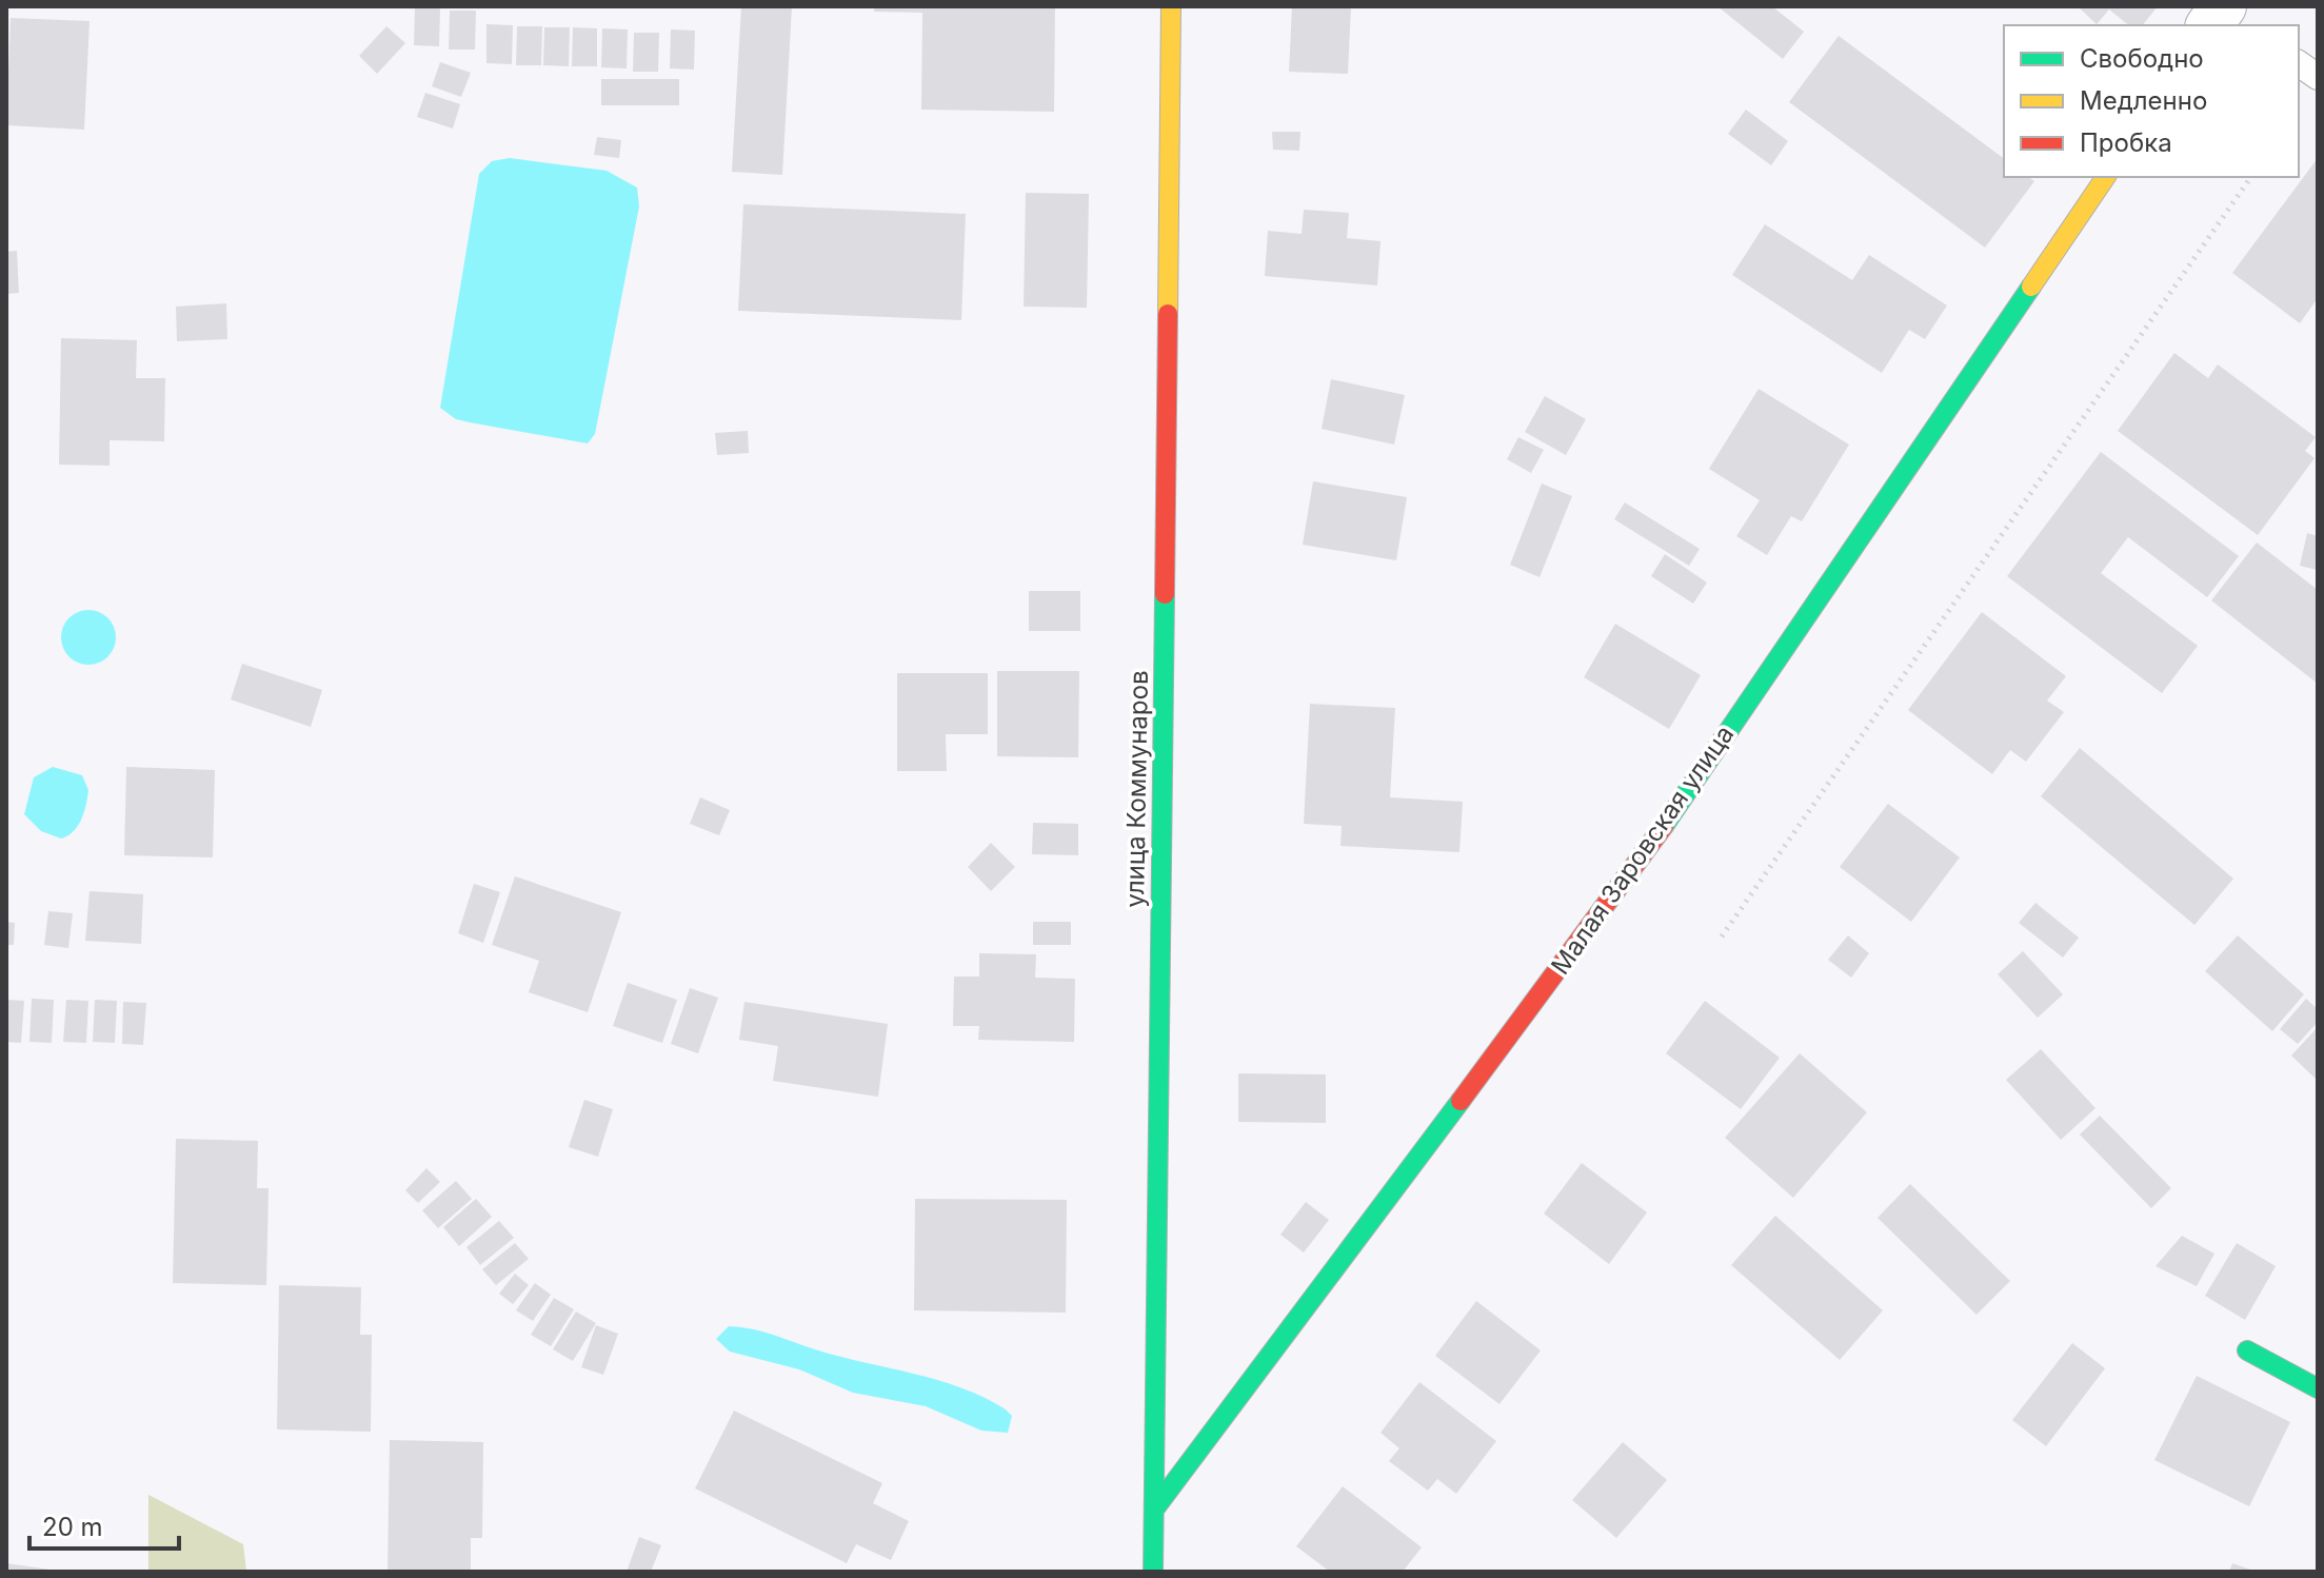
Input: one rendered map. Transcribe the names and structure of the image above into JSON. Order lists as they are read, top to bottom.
{
  "streets": {
    "street": ["улица Коммунаров", "Малая Заровская улица"]
  },
  "crossings": [
    ["улица Коммунаров", "Малая Заровская улица"]
  ],
  "legend": ["Свободно", "Медленно", "Пробка"],
  "scale_bar": "20 m"
}
